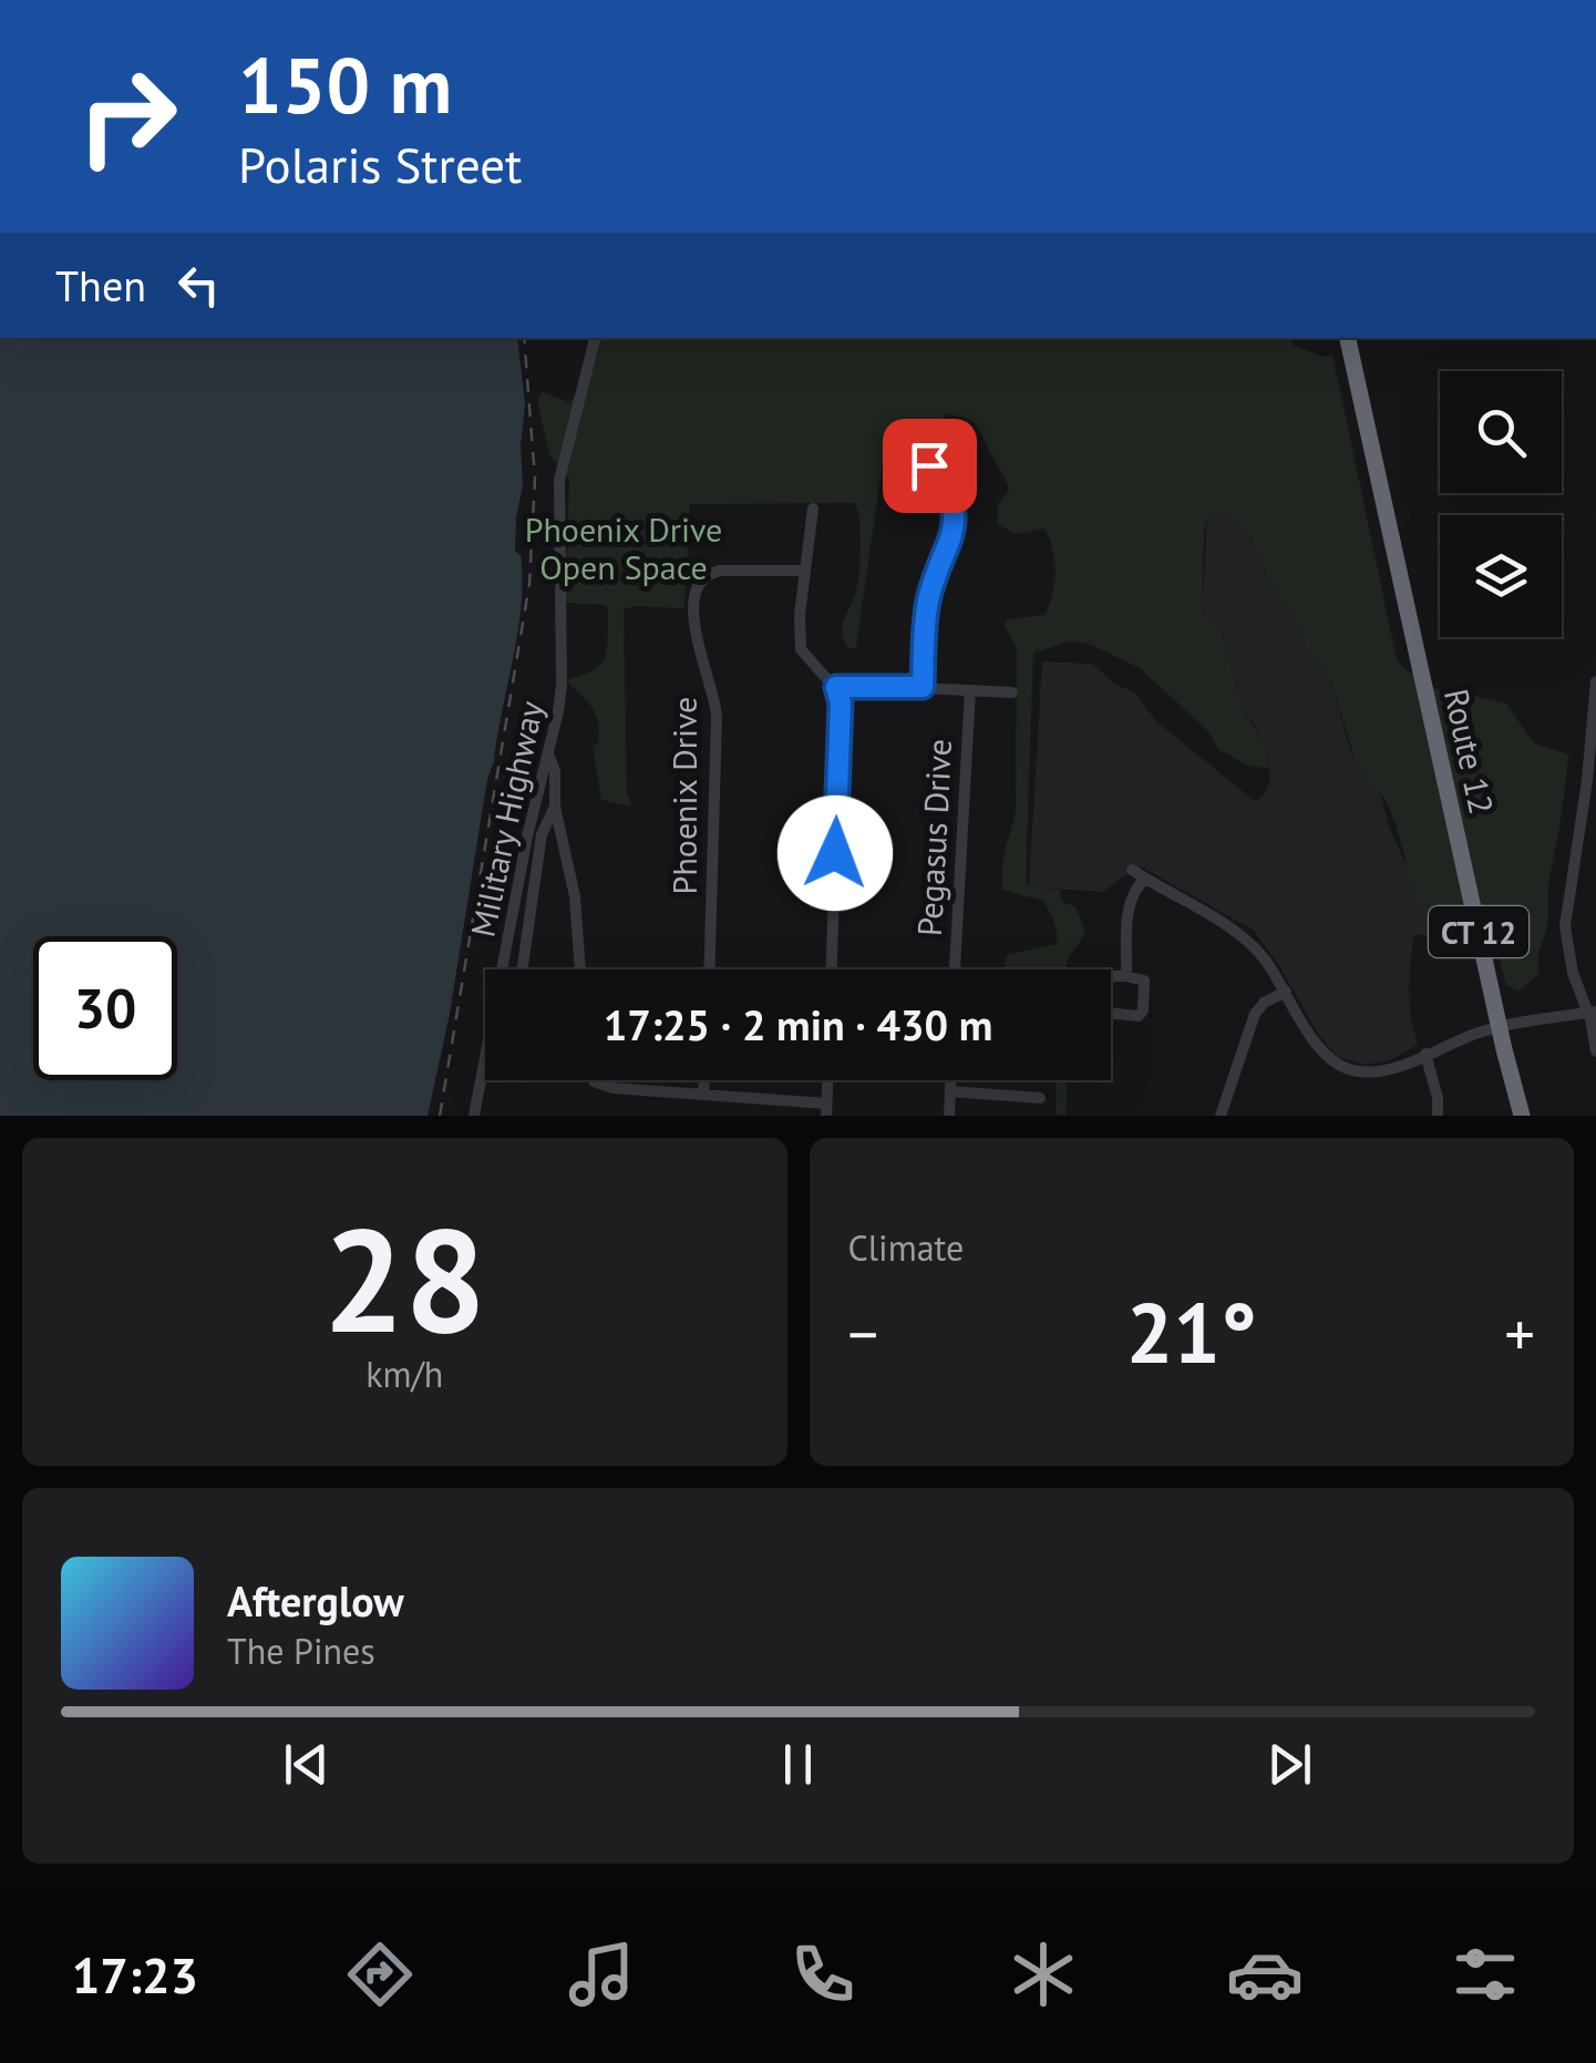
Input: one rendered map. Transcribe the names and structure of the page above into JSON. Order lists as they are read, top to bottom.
{
  "streets": {
    "highway": ["Route 12", "CT 12"],
    "street": ["Phoenix Drive", "Military Highway", "Pegasus Drive"]
  },
  "parks": ["Phoenix Drive Open Space"],
  "page": {
    "turn": ["150 m", "Polaris Street"],
    "then": "Then",
    "limit": "30",
    "trip": "17:25 · 2 min · 430 m",
    "tile": [
      ["28", "km/h"],
      "Climate"
    ],
    "heat": ["−", "21°", "+"],
    "song": ["Afterglow", "The Pines"],
    "tabs": "17:23"
  }
}
